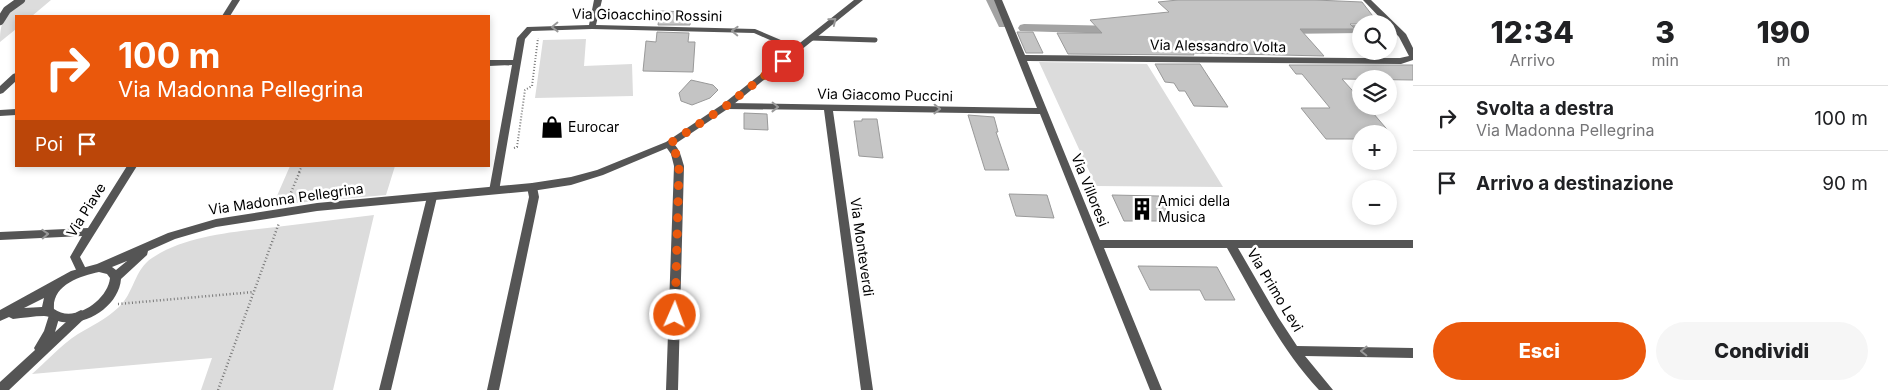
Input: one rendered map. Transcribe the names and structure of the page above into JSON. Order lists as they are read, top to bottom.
{
  "streets": {
    "street": [
      "Via Gioacchino Rossini",
      "Via Alessandro Volta",
      "Via Giacomo Puccini",
      "Via Villoresi",
      "Via Madonna Pellegrina",
      "Via Piave",
      "Via Monteverdi",
      "Via Primo Levi"
    ]
  },
  "crossings": [
    ["Via Gioacchino Rossini", "Via Madonna Pellegrina"],
    ["Via Alessandro Volta", "Via Villoresi"],
    ["Via Giacomo Puccini", "Via Villoresi"],
    ["Via Giacomo Puccini", "Via Madonna Pellegrina"],
    ["Via Giacomo Puccini", "Via Monteverdi"],
    ["Via Madonna Pellegrina", "Via Piave"]
  ],
  "one_way": ["Via Gioacchino Rossini", "Via Giacomo Puccini", "Via Primo Levi"],
  "places": {
    "shop": ["Eurocar"],
    "building": ["Amici della Musica"]
  },
  "page": {
    "eta": [
      "12:34",
      "Arrivo",
      "3",
      "min",
      "190",
      "m"
    ],
    "map_buttons": ["+", "−"],
    "turn": ["100 m", "Via Madonna Pellegrina"],
    "list": [
      {
        "name": "Svolta a destra",
        "note": "Via Madonna Pellegrina",
        "value": "100 m"
      },
      {
        "name": "Arrivo a destinazione",
        "value": "90 m"
      }
    ],
    "then": "Poi",
    "buttons": ["Esci", "Condividi"]
  }
}
